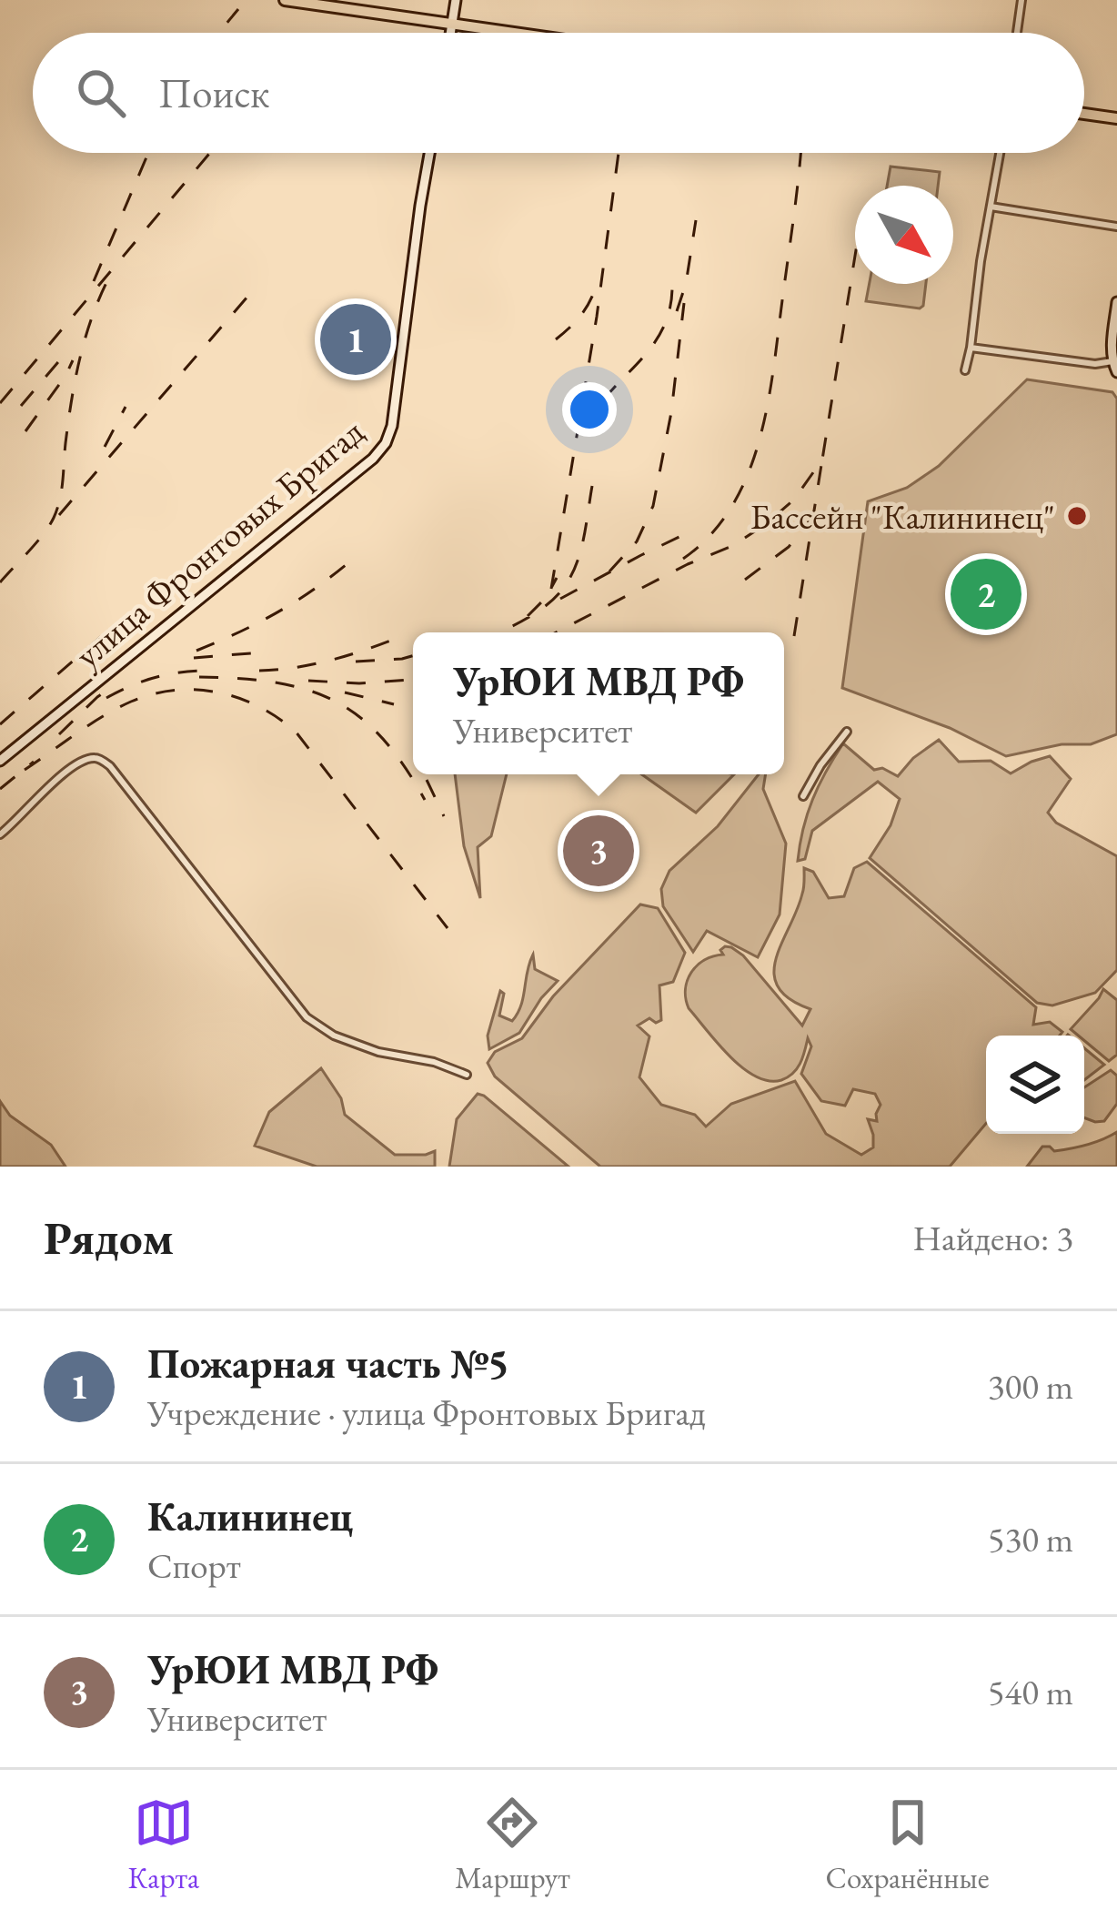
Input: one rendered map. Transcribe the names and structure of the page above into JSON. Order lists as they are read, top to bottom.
{
  "streets": {
    "main road": ["улица Фронтовых Бригад"]
  },
  "places": ["Бассейн \"Калининец\""],
  "north": "bottom right",
  "page": {
    "search": "Поиск",
    "pins": ["1", "2", "3"],
    "popup": ["УрЮИ МВД РФ", "Университет"],
    "heading": ["Рядом", "Найдено: 3"],
    "list": [
      {
        "mark": "1",
        "name": "Пожарная часть №5",
        "note": "Учреждение · улица Фронтовых Бригад",
        "value": "300 m"
      },
      {
        "mark": "2",
        "name": "Калининец",
        "note": "Спорт",
        "value": "530 m"
      },
      {
        "mark": "3",
        "name": "УрЮИ МВД РФ",
        "note": "Университет",
        "value": "540 m"
      }
    ],
    "nav": ["Карта", "Маршрут", "Сохранённые"]
  }
}
